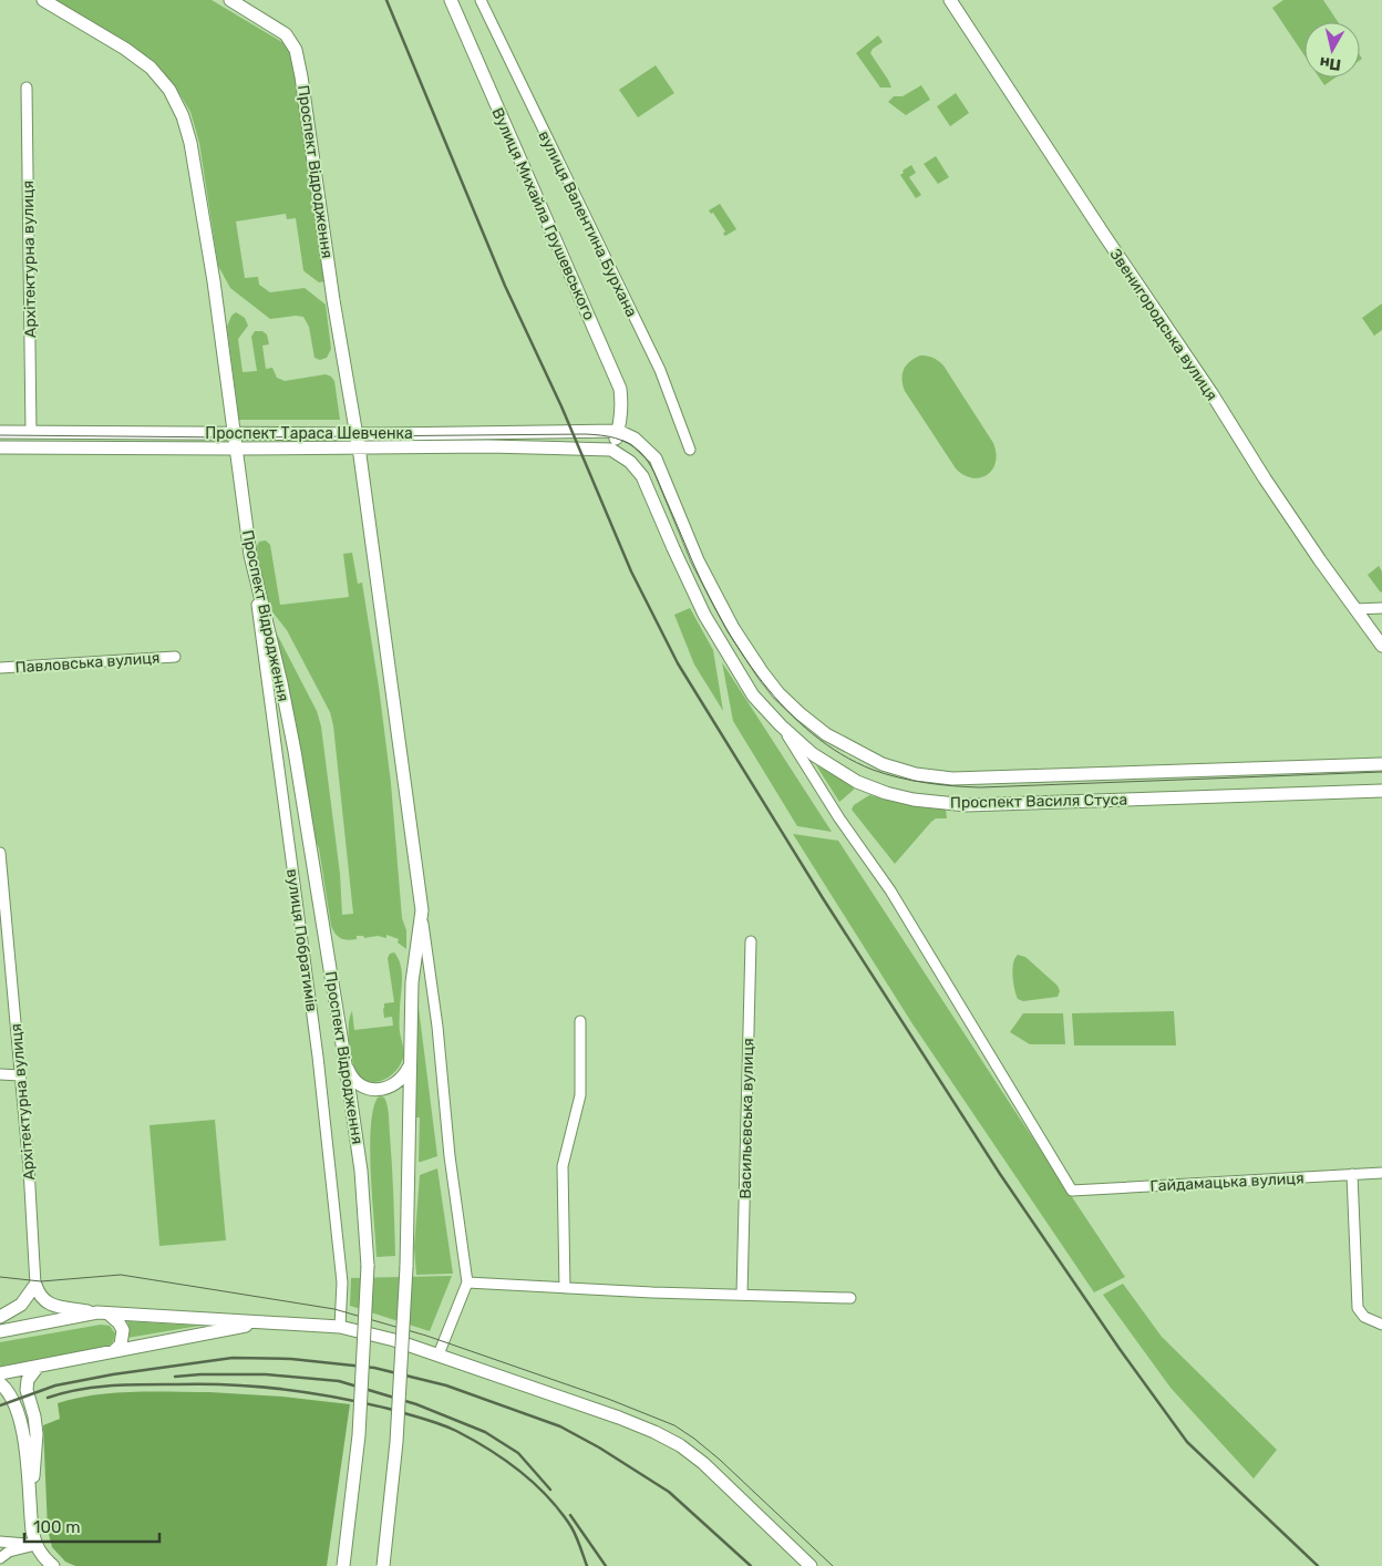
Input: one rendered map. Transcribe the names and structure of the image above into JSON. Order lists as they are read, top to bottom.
{
  "streets": {
    "main road": [
      "Проспект Відродження",
      "Вулиця Михайла Грушевського",
      "Звенигородська вулиця",
      "Проспект Тараса Шевченка",
      "Проспект Василя Стуса"
    ],
    "street": [
      "вулиця Валентина Бурхана",
      "Архітектурна вулиця",
      "Павловська вулиця",
      "вулиця Побратимів",
      "Васильєвська вулиця",
      "Гайдамацька вулиця"
    ]
  },
  "crossings": [
    ["Проспект Відродження", "Проспект Тараса Шевченка"],
    ["Проспект Відродження", "вулиця Побратимів"],
    ["Вулиця Михайла Грушевського", "Проспект Тараса Шевченка"],
    ["Вулиця Михайла Грушевського", "Проспект Василя Стуса"],
    ["Архітектурна вулиця", "Проспект Тараса Шевченка"],
    ["Проспект Тараса Шевченка", "Проспект Василя Стуса"],
    ["Проспект Василя Стуса", "Гайдамацька вулиця"]
  ],
  "scale_bar": "100 m",
  "north": "bottom"
}
